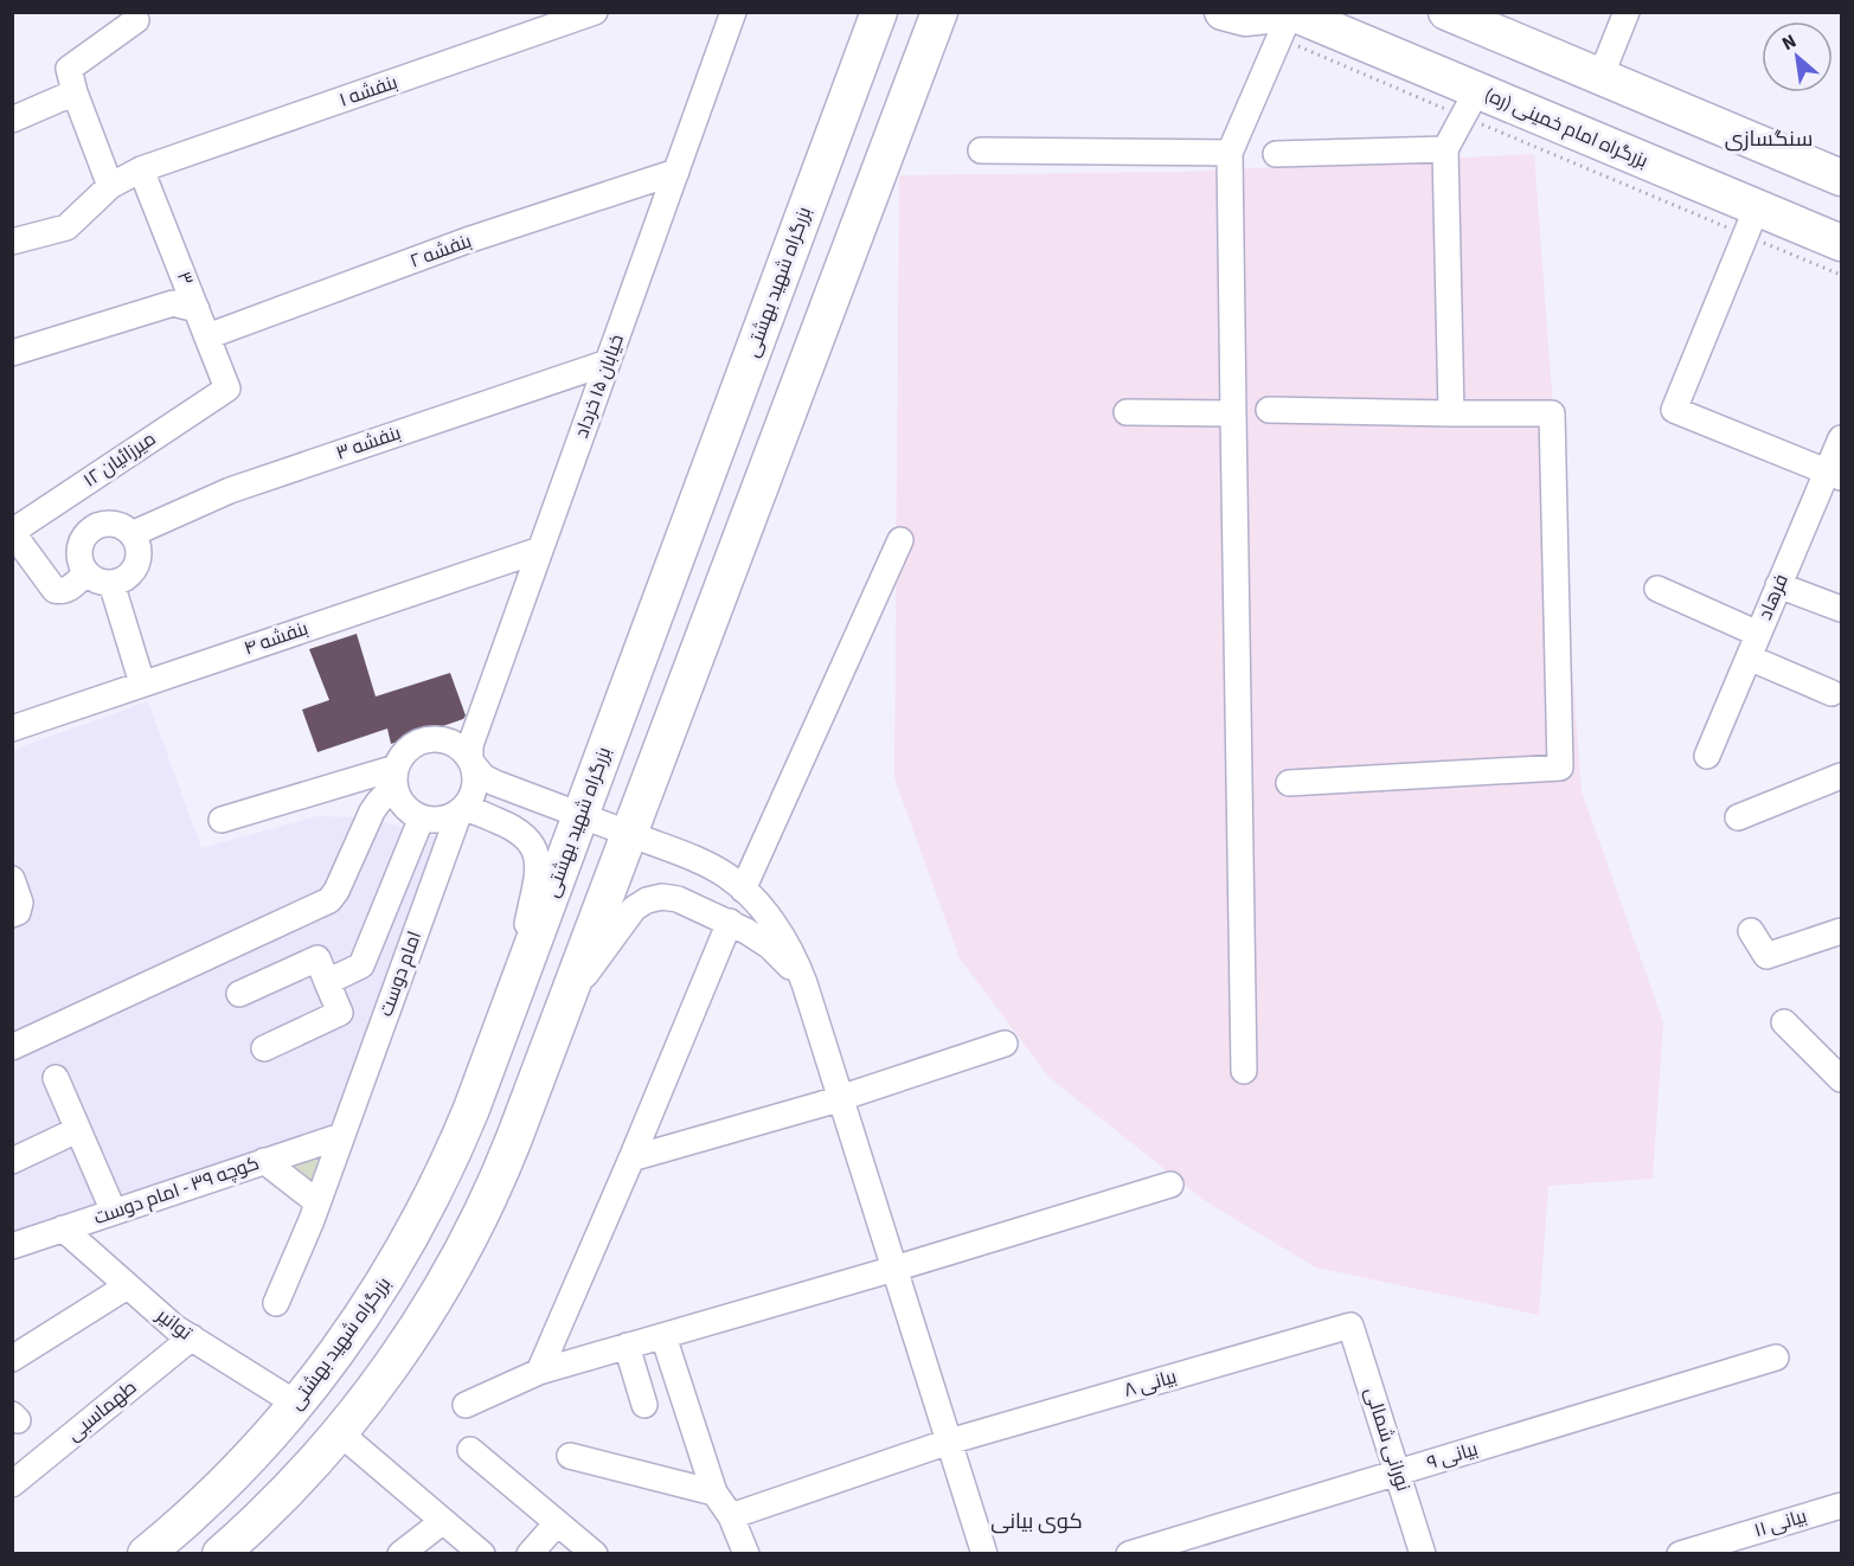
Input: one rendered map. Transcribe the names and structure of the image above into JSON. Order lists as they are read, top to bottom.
{
  "streets": {
    "highway": ["بزرگراه امام خمینی (ره)", "بزرگراه شهید بهشتی"],
    "street": [
      "بنفشه ۱",
      "بنفشه ۲",
      "۳",
      "خیابان ۱۵ خرداد",
      "بنفشه ۳",
      "میرزائیان ۱۲",
      "فرهاد",
      "بنفشه ۴",
      "امام دوست",
      "کوچه ۳۹ - امام دوست",
      "توانیر",
      "بیانی ۸",
      "طهماسبی",
      "نورانی شمالی",
      "بیانی ۹",
      "بیانی ۱۱"
    ]
  },
  "crossings": [
    ["بنفشه ۱", "۳"],
    ["بنفشه ۲", "۳"],
    ["بنفشه ۲", "خیابان ۱۵ خرداد"],
    ["۳", "میرزائیان ۱۲"],
    ["بزرگراه شهید بهشتی", "توانیر"],
    ["خیابان ۱۵ خرداد", "بنفشه ۳"],
    ["خیابان ۱۵ خرداد", "بنفشه ۴"],
    ["خیابان ۱۵ خرداد", "امام دوست"],
    ["امام دوست", "کوچه ۳۹ - امام دوست"],
    ["کوچه ۳۹ - امام دوست", "توانیر"],
    ["توانیر", "طهماسبی"],
    ["بیانی ۸", "نورانی شمالی"],
    ["نورانی شمالی", "بیانی ۹"]
  ],
  "districts": ["سنگسازی", "کوی بیانی"],
  "north": "top left"
}
